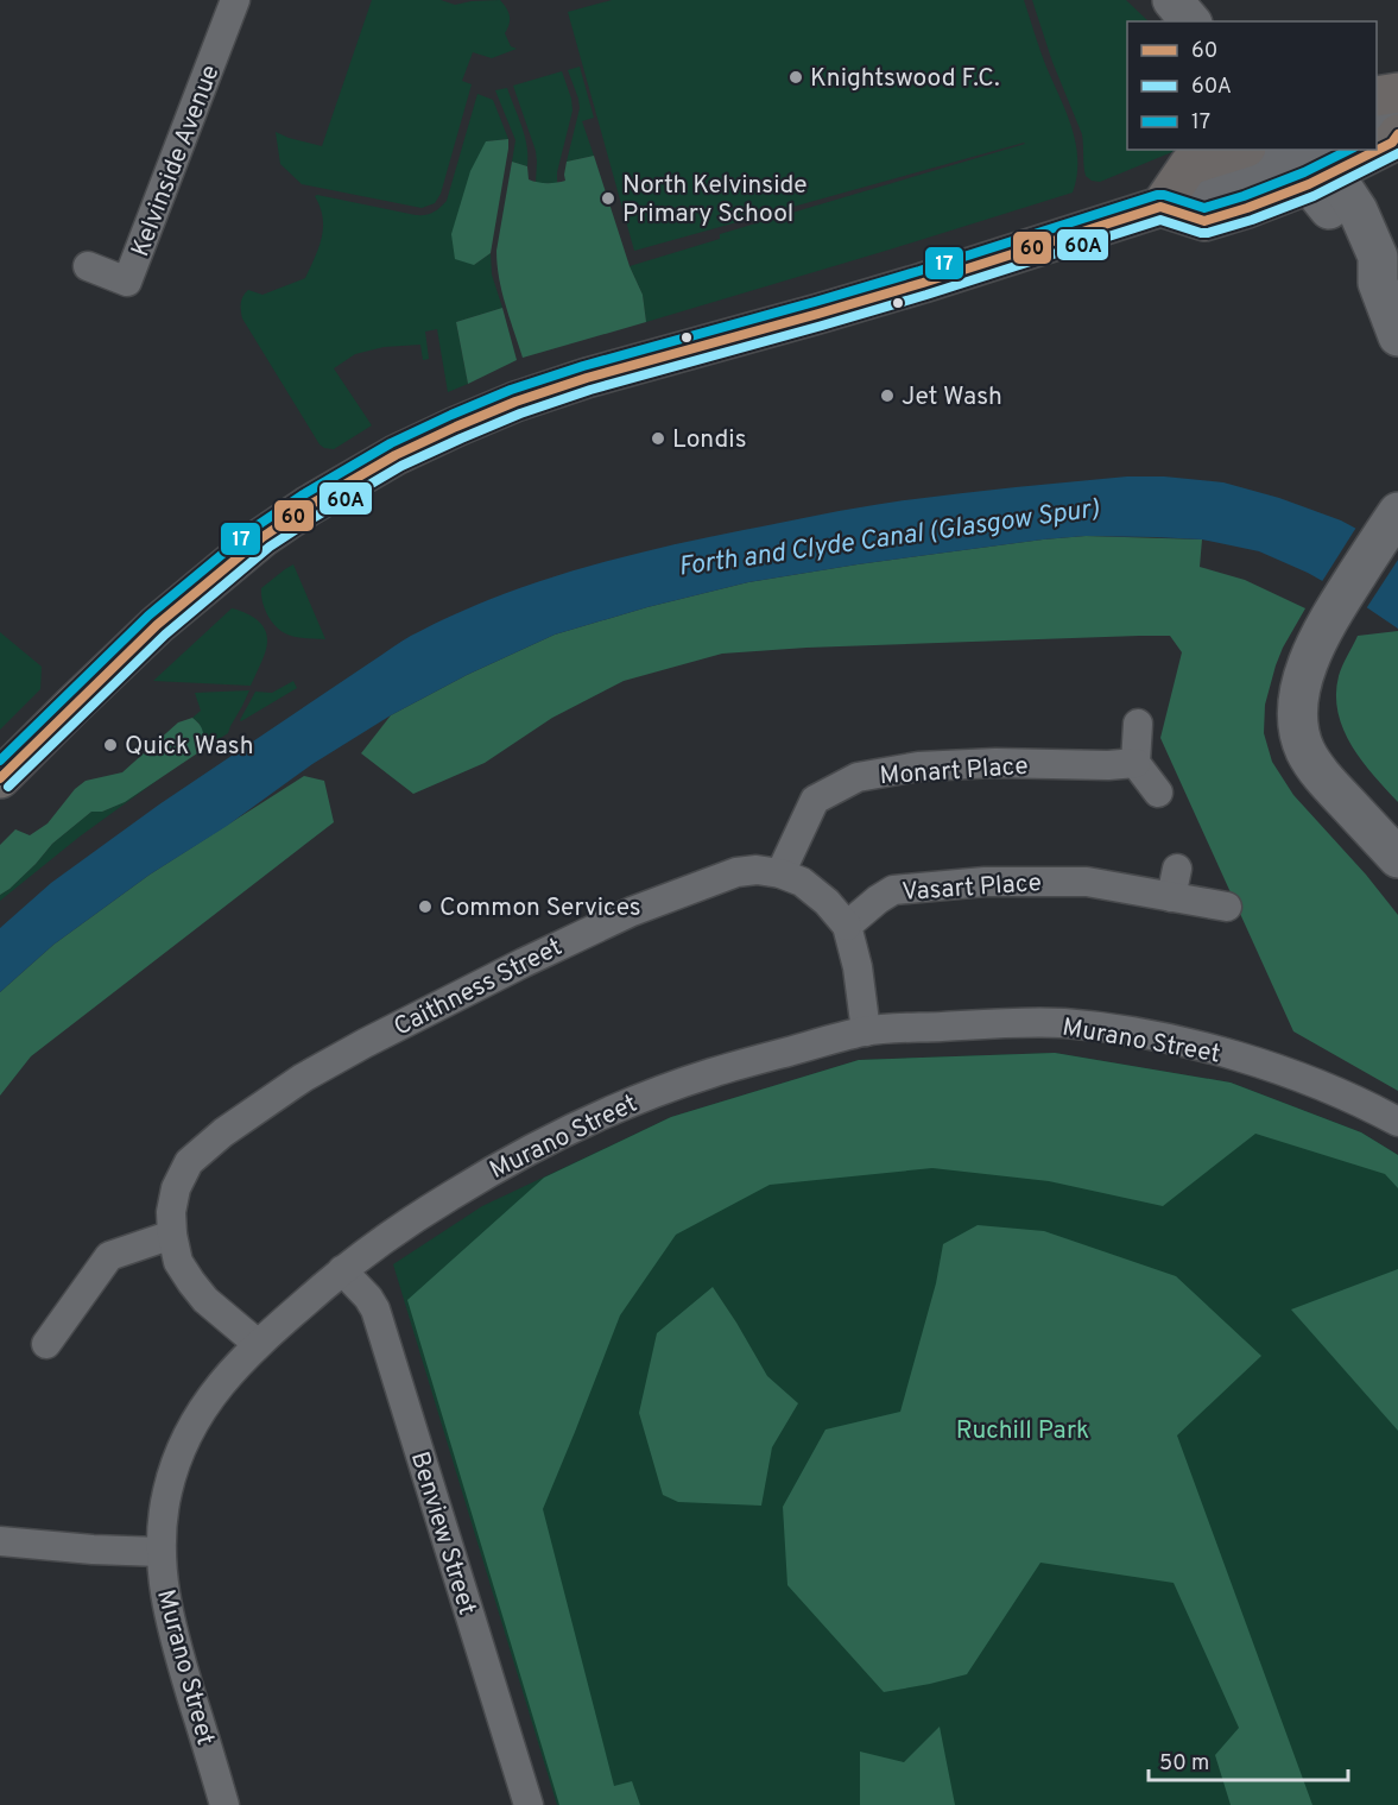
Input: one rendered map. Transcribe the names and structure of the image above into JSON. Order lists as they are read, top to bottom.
{
  "streets": {
    "street": [
      "Kelvinside Avenue",
      "Monart Place",
      "Vasart Place",
      "Caithness Street",
      "Murano Street",
      "Benview Street"
    ]
  },
  "crossings": [
    ["Monart Place", "Caithness Street"],
    ["Vasart Place", "Caithness Street"],
    ["Caithness Street", "Murano Street"],
    ["Murano Street", "Benview Street"]
  ],
  "water": ["Forth and Clyde Canal (Glasgow Spur)"],
  "parks": ["Ruchill Park"],
  "places": [
    "Knightswood F.C.",
    "North Kelvinside Primary School",
    "Jet Wash",
    "Londis",
    "Quick Wash",
    "Common Services"
  ],
  "lines": ["transit line 60", "transit line 17", "transit line 60A"],
  "legend": ["60", "60A", "17"],
  "scale_bar": "50 m"
}
